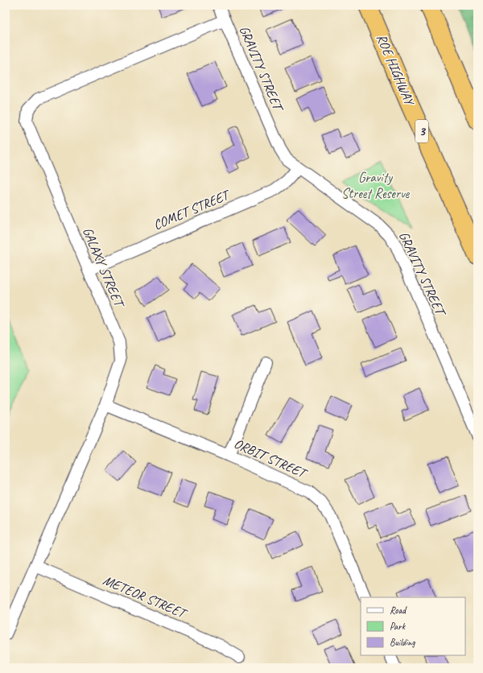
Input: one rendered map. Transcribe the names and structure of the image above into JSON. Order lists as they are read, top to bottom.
{
  "streets": {
    "highway": ["ROE HIGHWAY", "3"],
    "street": [
      "GRAVITY STREET",
      "COMET STREET",
      "GALAXY STREET",
      "ORBIT STREET",
      "METEOR STREET"
    ]
  },
  "crossings": [
    ["GRAVITY STREET", "COMET STREET"],
    ["GRAVITY STREET", "GALAXY STREET"],
    ["COMET STREET", "GALAXY STREET"],
    ["GALAXY STREET", "ORBIT STREET"],
    ["GALAXY STREET", "METEOR STREET"]
  ],
  "parks": ["Gravity Street Reserve"],
  "legend": ["Road", "Park", "Building"]
}
